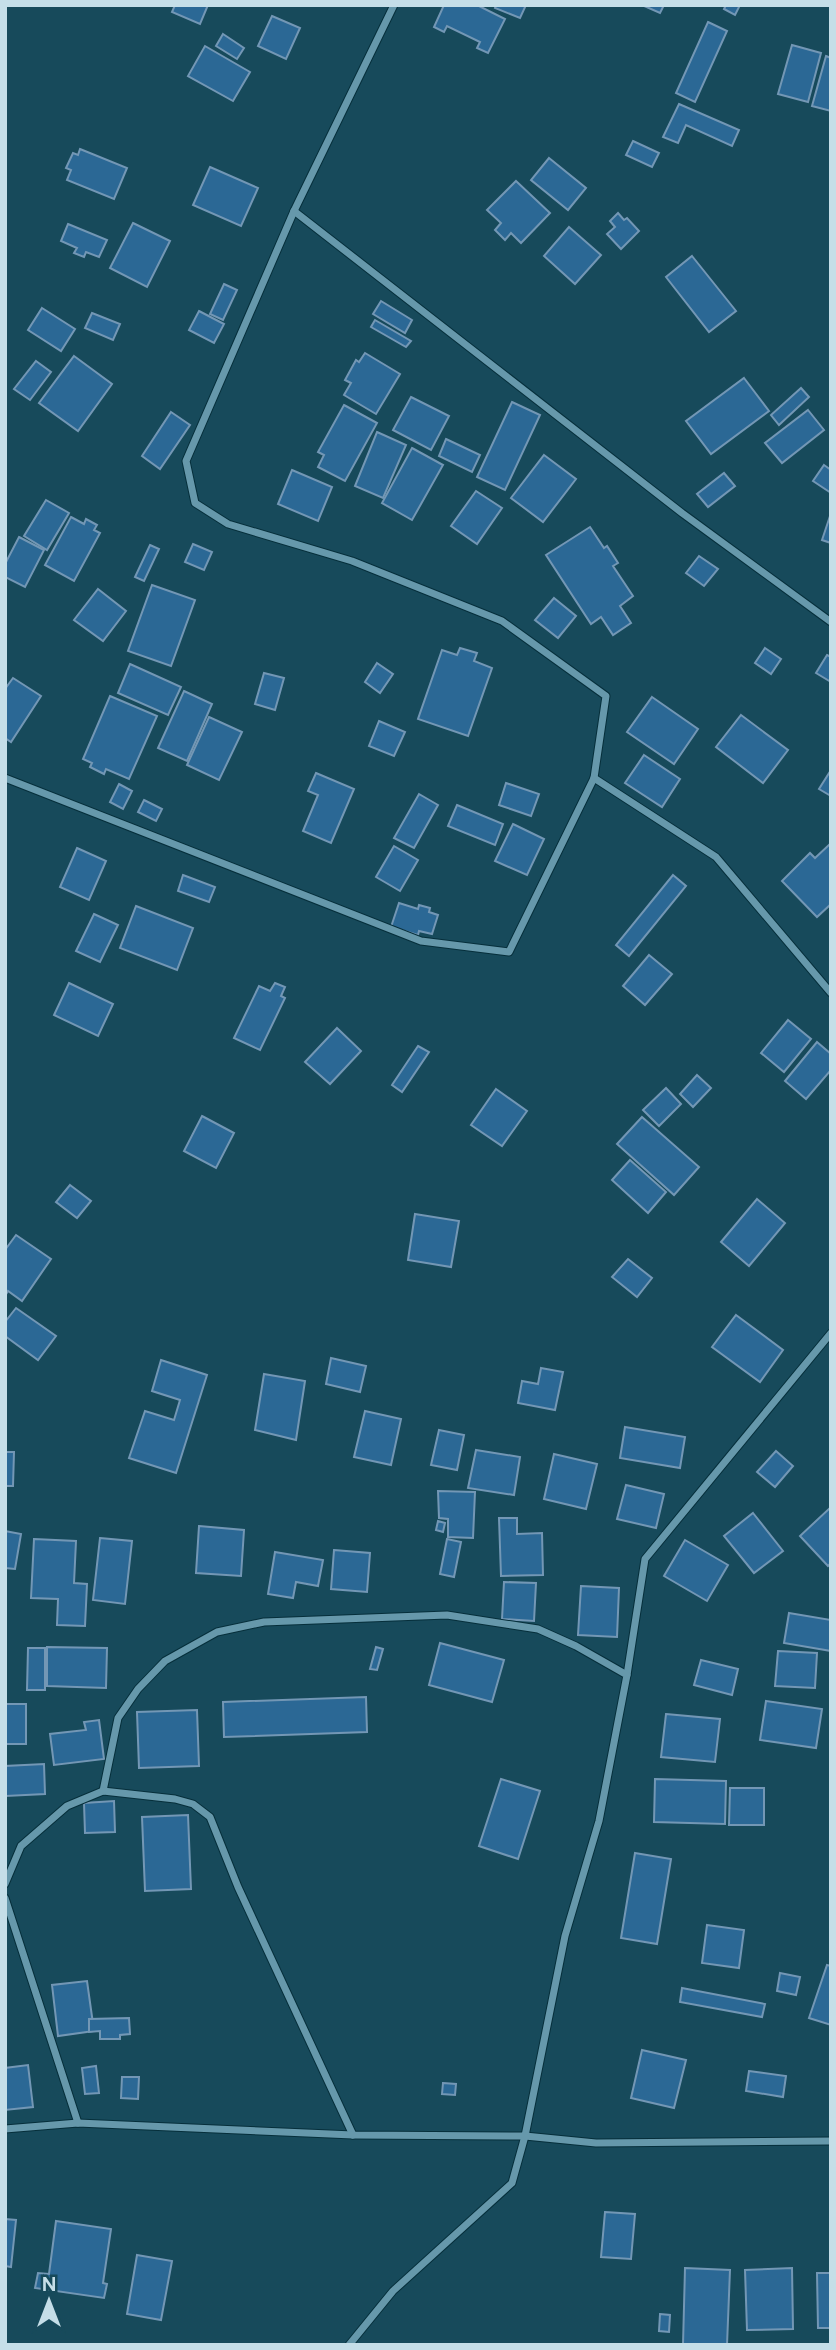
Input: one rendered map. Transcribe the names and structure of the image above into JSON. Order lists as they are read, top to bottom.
{
  "north": "top"
}
